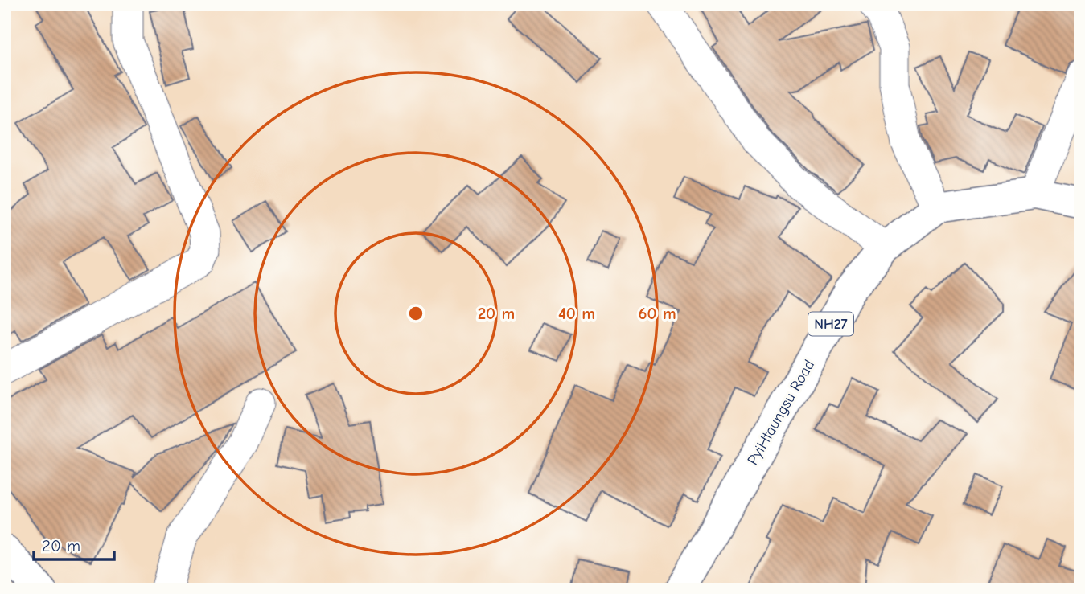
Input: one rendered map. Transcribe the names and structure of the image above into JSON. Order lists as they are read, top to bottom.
{
  "streets": {
    "highway": ["NH27", "PyiHtaungsu Road"]
  },
  "scale_bar": "20 m",
  "rings": ["20 m", "40 m", "60 m"]
}
